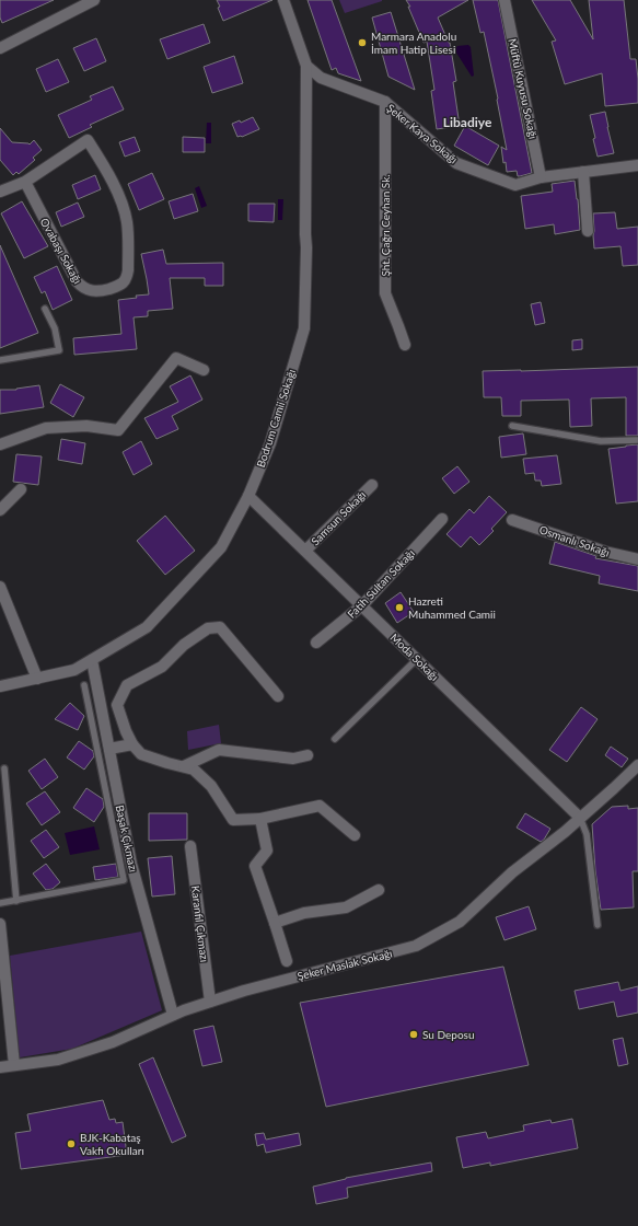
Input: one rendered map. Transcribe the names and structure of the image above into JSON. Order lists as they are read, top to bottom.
{
  "streets": {
    "street": [
      "Müftü Kuyusu Sokağı",
      "Şeker Kaya Sokağı",
      "Şht. Çağrı Ceyhan Sk.",
      "Ovabaşı Sokağı",
      "Bodrum Camii Sokağı",
      "Samsun Sokağı",
      "Osmanlı Sokağı",
      "Fatih Sultan Sokağı",
      "Moda Sokağı",
      "Başak Çıkmazı",
      "Karanfil Çıkmazı",
      "Şeker Maslak Sokağı"
    ]
  },
  "crossings": [
    ["Müftü Kuyusu Sokağı", "Şeker Kaya Sokağı"],
    ["Şeker Kaya Sokağı", "Şht. Çağrı Ceyhan Sk."],
    ["Şeker Kaya Sokağı", "Bodrum Camii Sokağı"],
    ["Bodrum Camii Sokağı", "Moda Sokağı"],
    ["Bodrum Camii Sokağı", "Başak Çıkmazı"],
    ["Samsun Sokağı", "Moda Sokağı"],
    ["Fatih Sultan Sokağı", "Moda Sokağı"],
    ["Moda Sokağı", "Şeker Maslak Sokağı"],
    ["Başak Çıkmazı", "Şeker Maslak Sokağı"],
    ["Karanfil Çıkmazı", "Şeker Maslak Sokağı"]
  ],
  "districts": ["Libadiye"],
  "places": [
    "Marmara Anadolu İmam Hatip Lisesi",
    "Hazreti Muhammed Camii",
    "Su Deposu",
    "BJK-Kabataş Vakfı Okulları"
  ]
}
